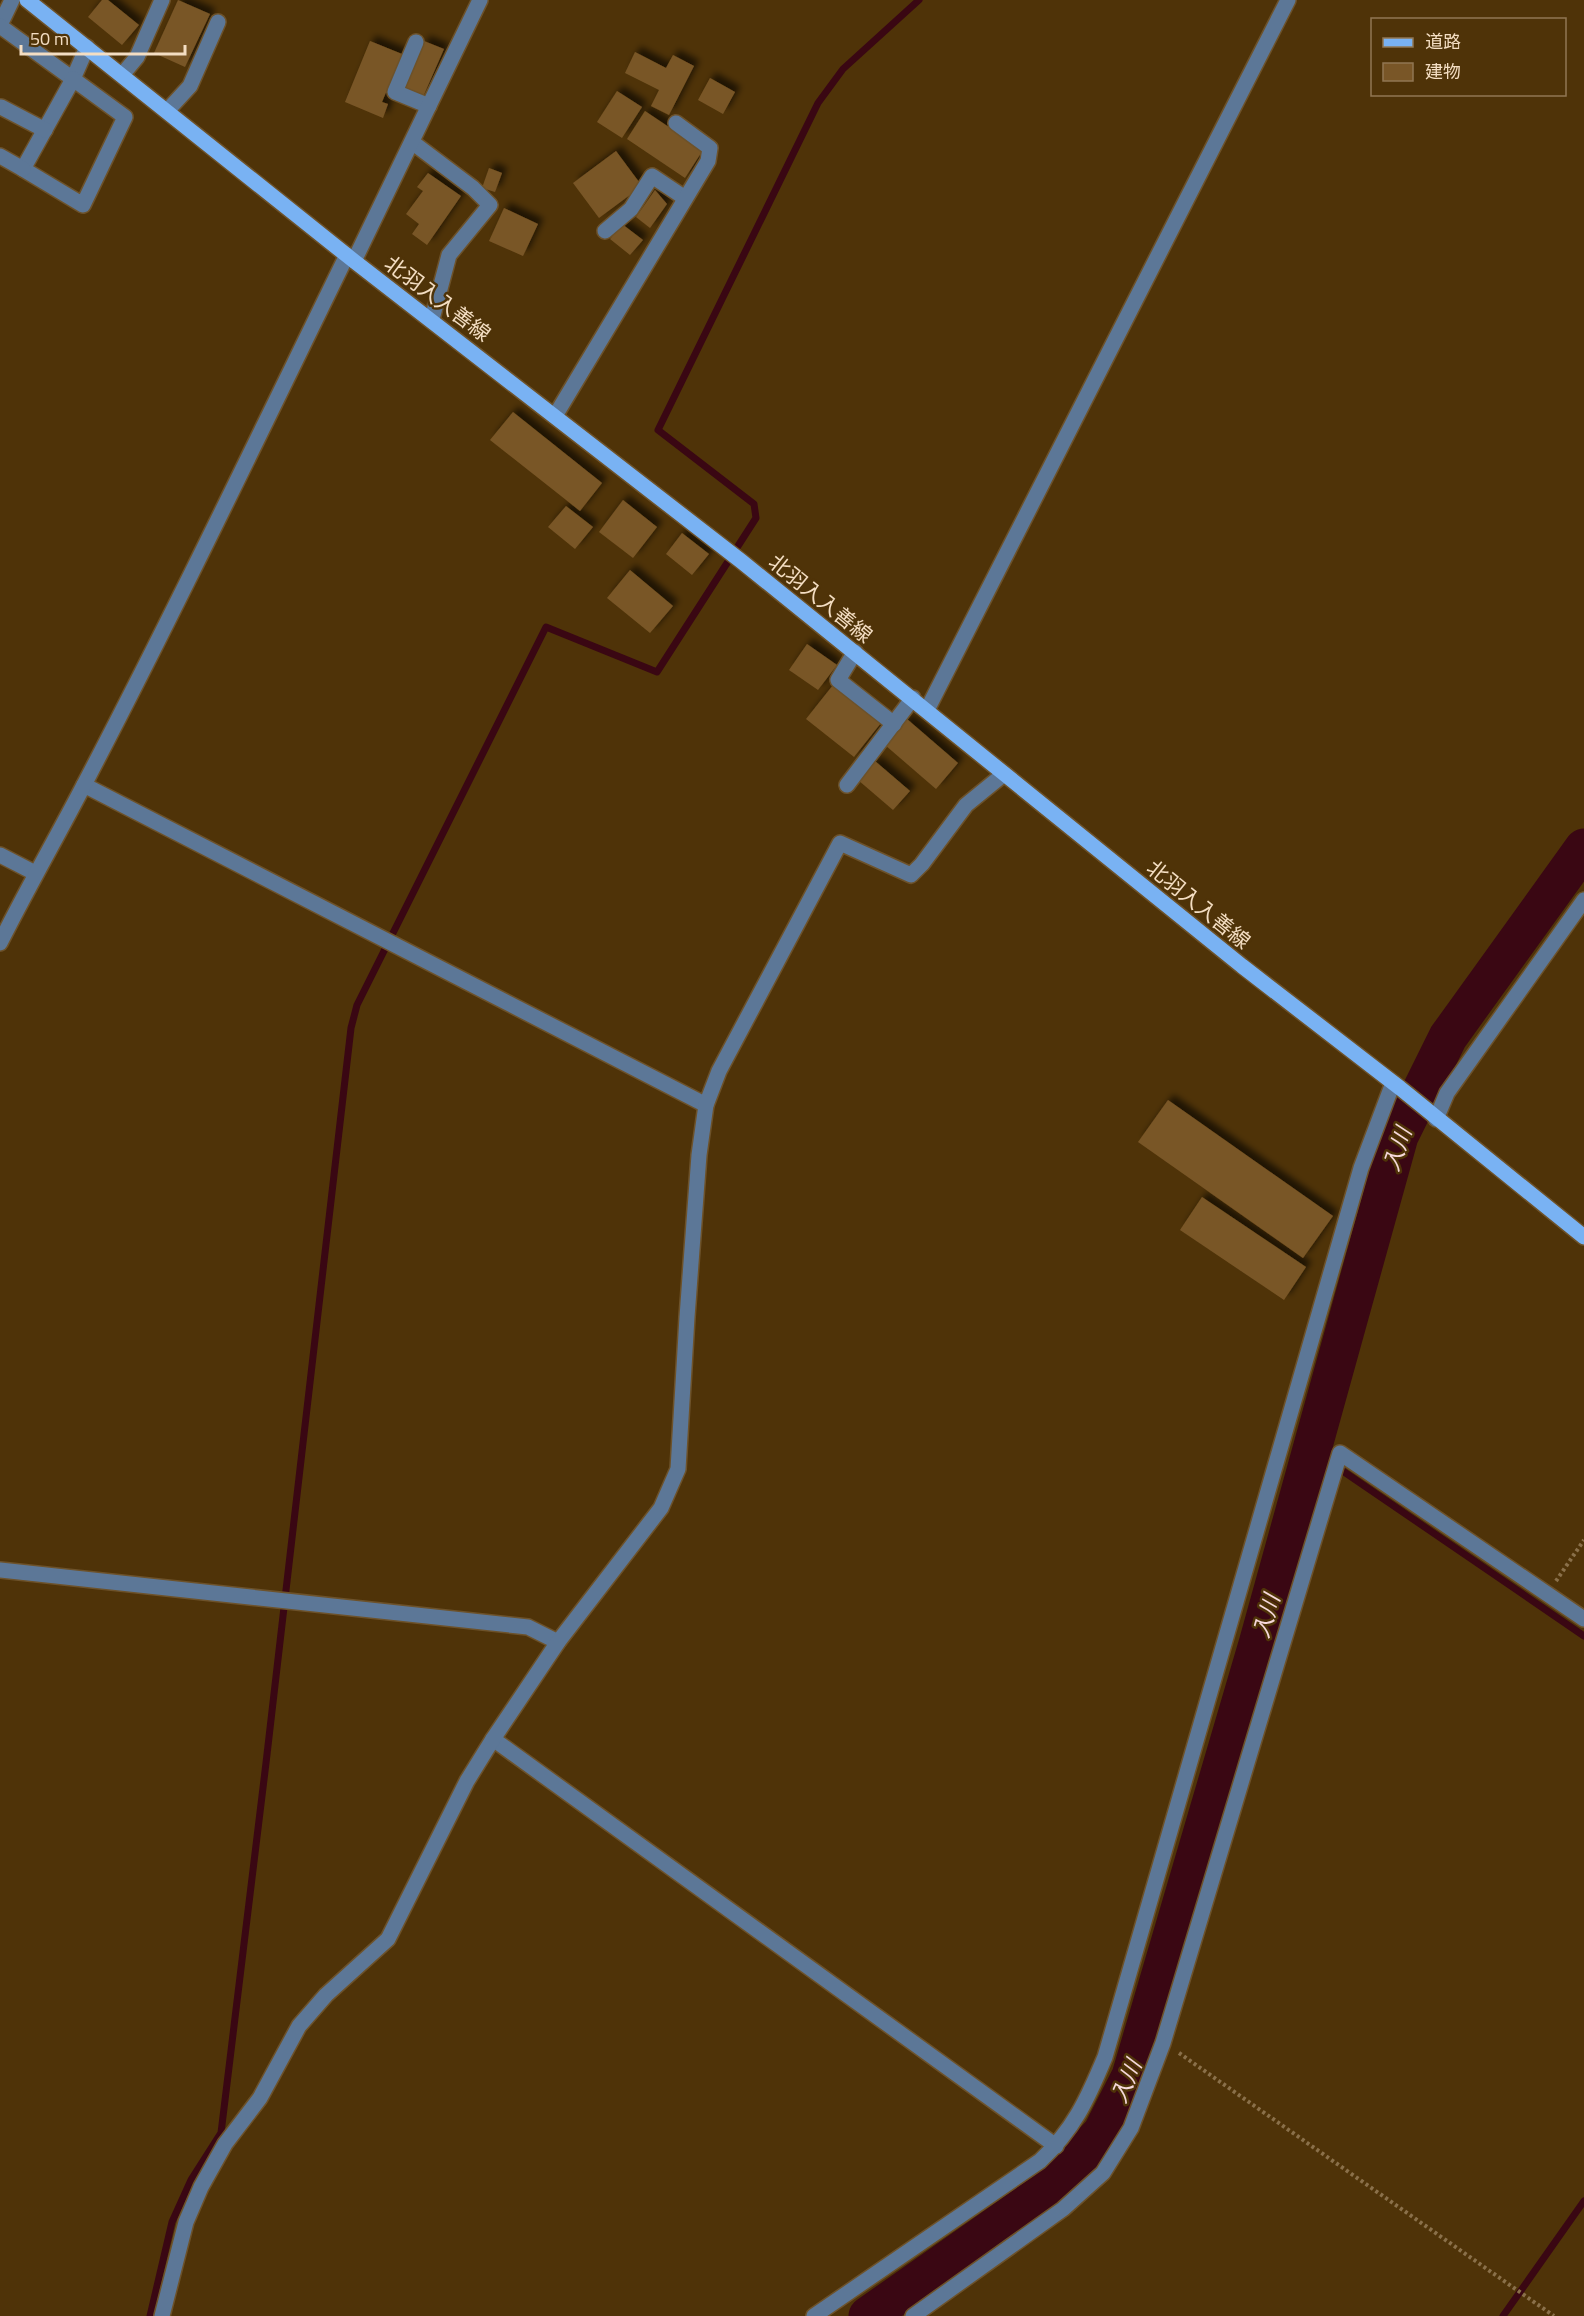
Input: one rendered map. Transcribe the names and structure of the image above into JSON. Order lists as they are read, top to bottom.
{
  "streets": {
    "main road": ["北羽入入善線"]
  },
  "water": ["入川"],
  "legend": ["道路", "建物"],
  "scale_bar": "50 m"
}
